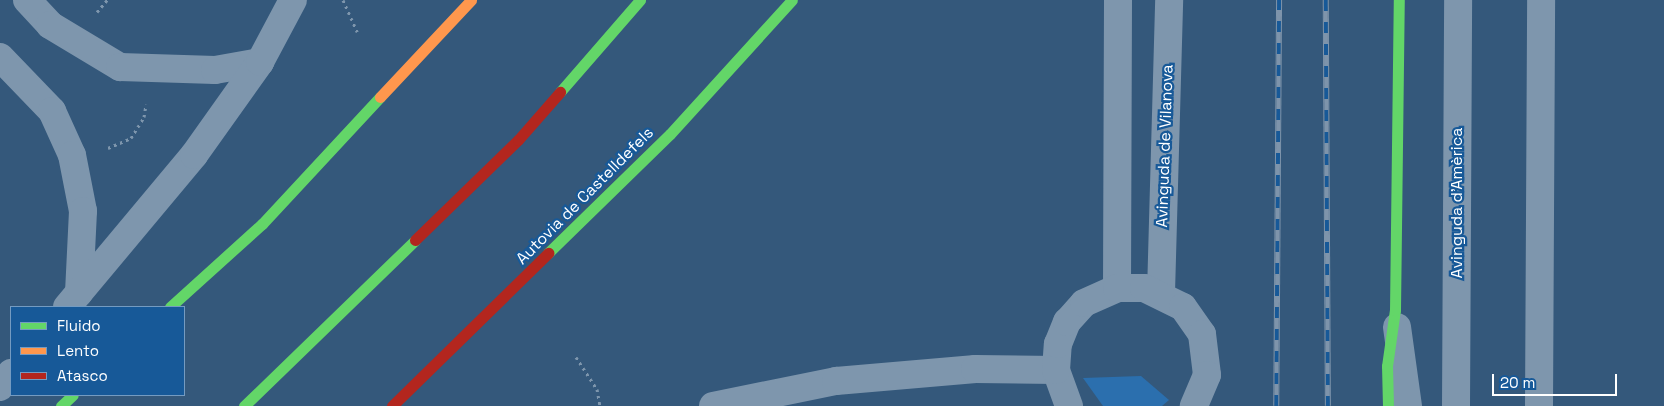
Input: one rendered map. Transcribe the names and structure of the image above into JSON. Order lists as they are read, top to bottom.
{
  "streets": {
    "main road": ["Autovia de Castelldefels"],
    "street": ["Avinguda de Vilanova", "Avinguda d'Amèrica"]
  },
  "legend": ["Fluido", "Lento", "Atasco"],
  "scale_bar": "20 m"
}
